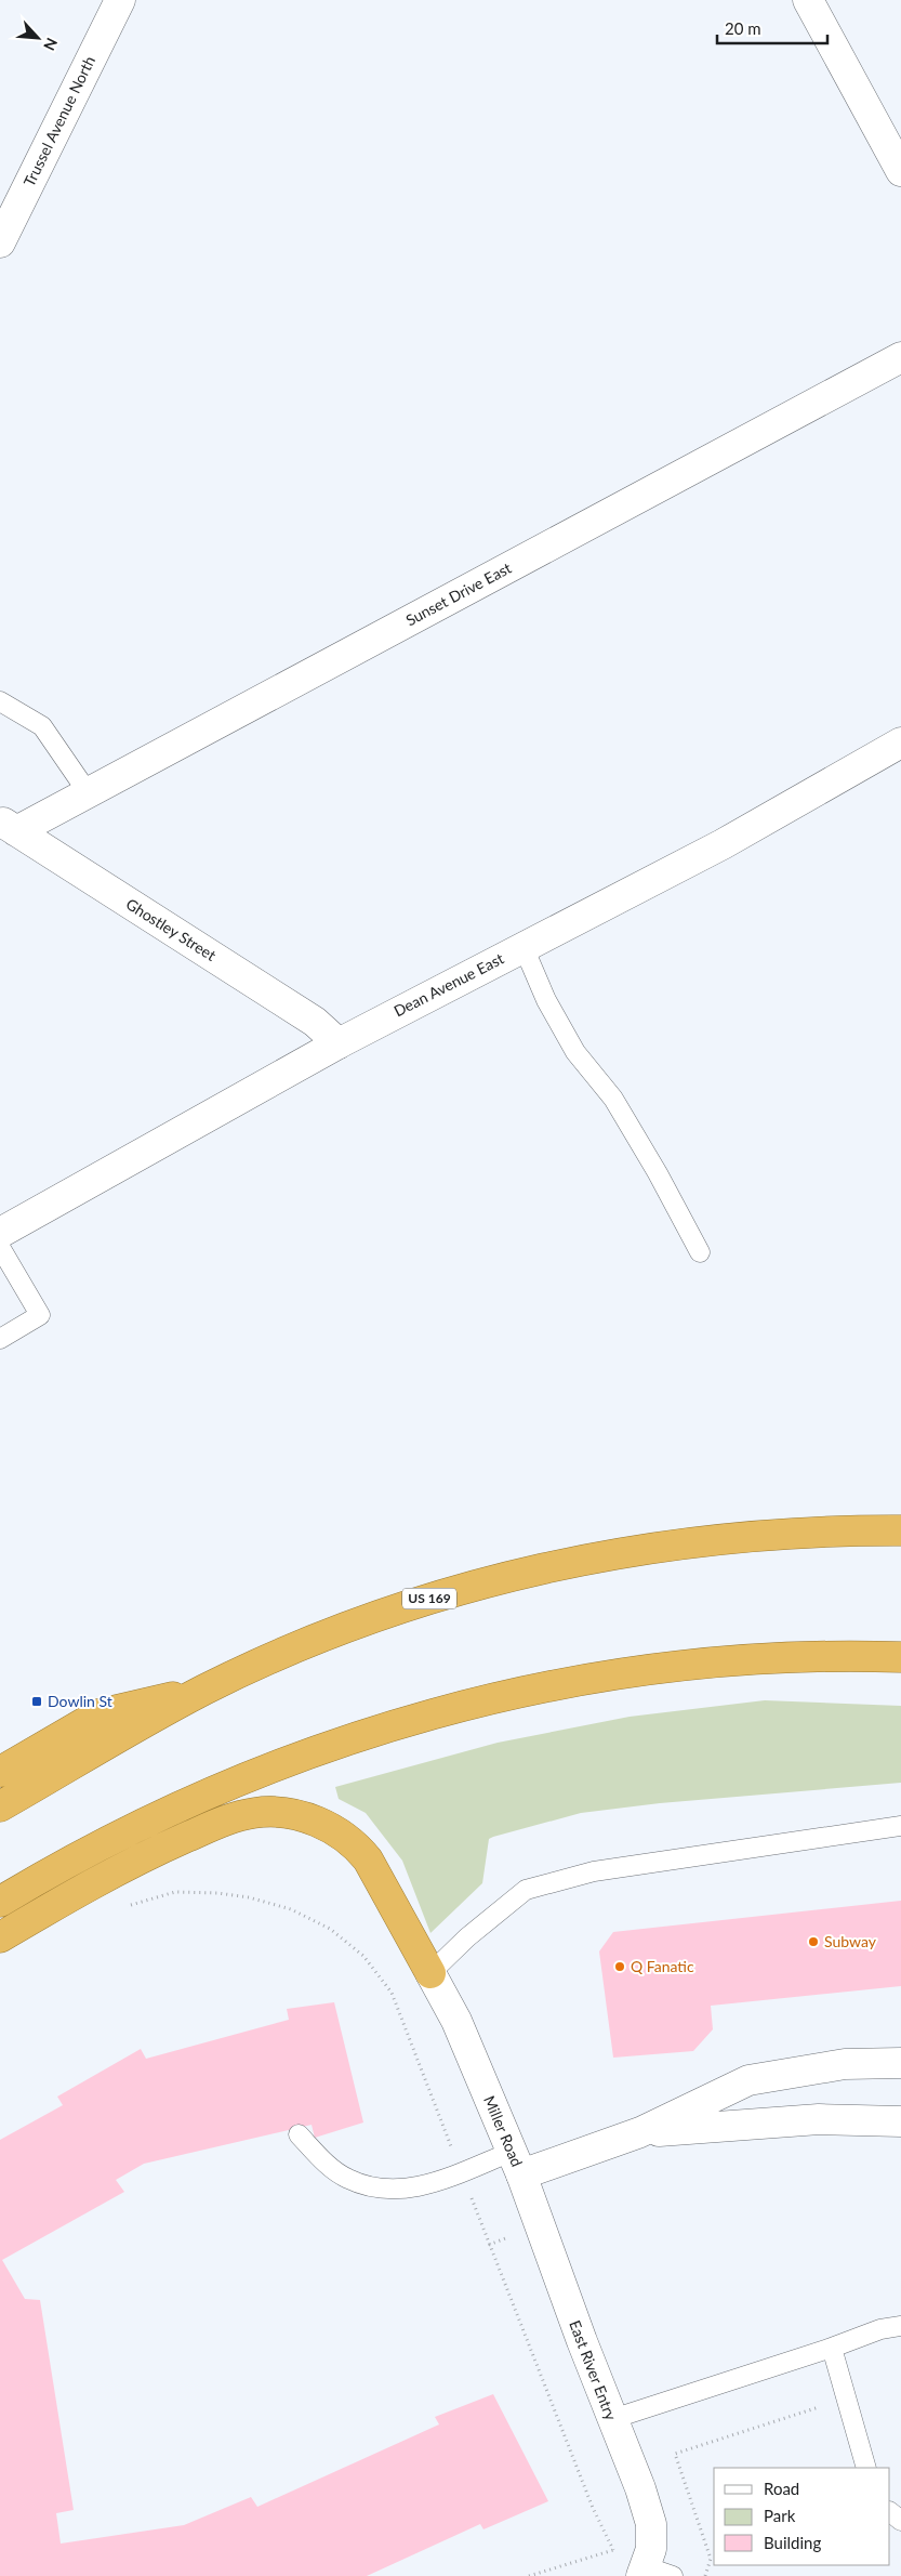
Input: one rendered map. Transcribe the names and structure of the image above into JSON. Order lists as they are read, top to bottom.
{
  "streets": {
    "highway": ["US 169"],
    "street": [
      "Trussel Avenue North",
      "Sunset Drive East",
      "Ghostley Street",
      "Dean Avenue East",
      "Miller Road",
      "East River Entry"
    ]
  },
  "crossings": [
    ["Sunset Drive East", "Ghostley Street"],
    ["Ghostley Street", "Dean Avenue East"],
    ["Miller Road", "East River Entry"]
  ],
  "places": {
    "transit": ["Dowlin St"],
    "other": ["Subway", "Q Fanatic"]
  },
  "legend": ["Road", "Park", "Building"],
  "scale_bar": "20 m",
  "north": "bottom right"
}
